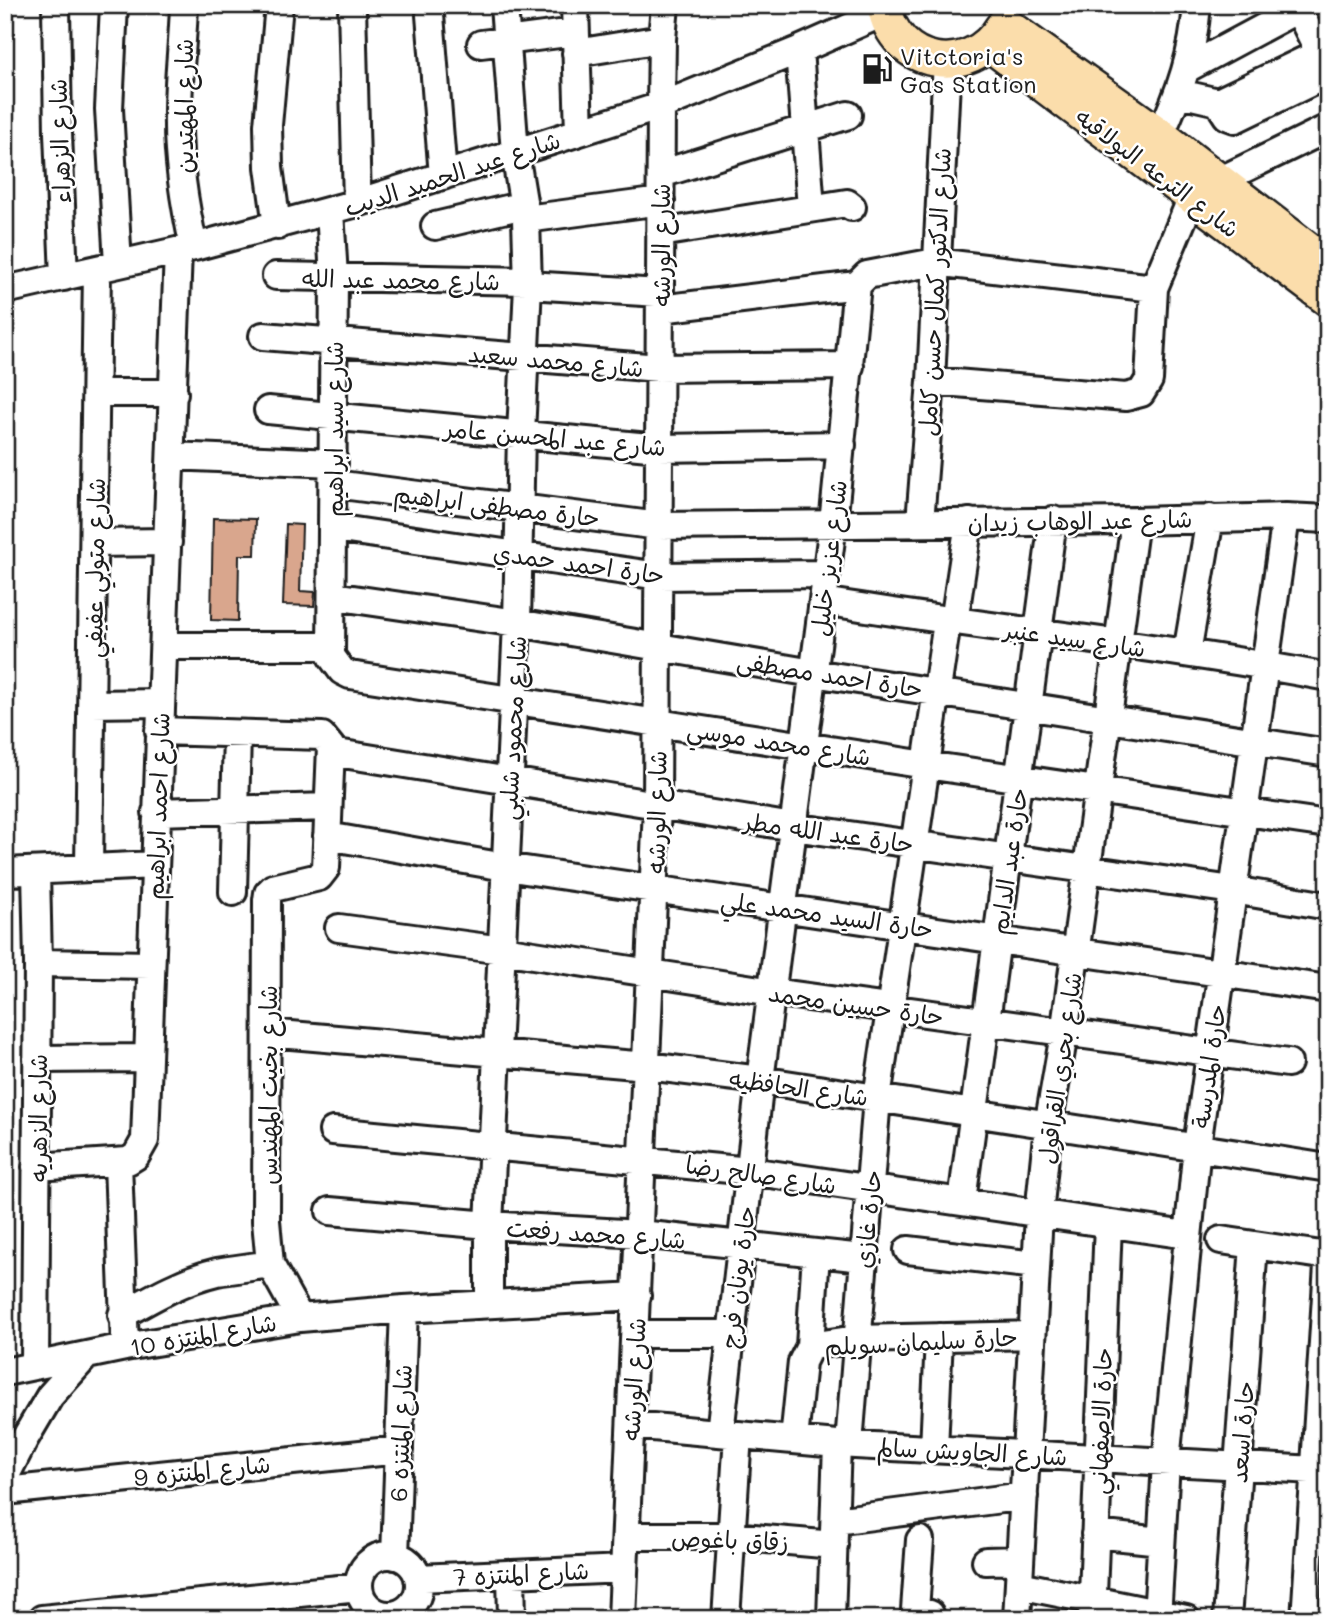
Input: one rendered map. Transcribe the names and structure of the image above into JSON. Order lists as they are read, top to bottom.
{
  "streets": {
    "main road": ["شارع الترعه البولاقيه"],
    "street": [
      "شارع المهتدين",
      "شارع الزهراء",
      "شارع عبد الحميد الديب",
      "شارع الورشه",
      "شارع محمد عبد الله",
      "شارع الدكتور كمال حسن كامل",
      "شارع محمد سعيد",
      "شارع سيد ابراهيم",
      "شارع عبد المحسن عامر",
      "حارة مصطفى ابراهيم",
      "شارع عبد الوهاب زيدان",
      "شارع عزيز خليل",
      "حارة احمد حمدي",
      "شارع متولي عفيفي",
      "شارع سيد عنبر",
      "حارة احمد مصطفى",
      "شارع محمود شلبي",
      "شارع محمد موسي",
      "شارع احمد ابراهيم",
      "حارة عبد الله مطر",
      "حارة عبد الدايم",
      "حارة السيد محمد علي",
      "حارة حسين محمد",
      "حارة المدرسة",
      "شارع بحري القراقول",
      "شارع بخيت المهندس",
      "شارع الحافظيه",
      "شارع الزهريه",
      "شارع صالح رضا",
      "حارة غازي",
      "شارع محمد رفعت",
      "حارة يونان فرج",
      "شارع المنتزه 10",
      "حارة سليمان سويلم",
      "حارة الاصفهاني",
      "حارة اسعد",
      "شارع المنتزه 6",
      "شارع الجاويش سالم",
      "شارع المنتزه 9",
      "زقاق باغوص",
      "شارع المنتزه 7"
    ]
  },
  "crossings": [
    ["شارع المهتدين", "شارع عبد الحميد الديب"],
    ["شارع المهتدين", "شارع احمد ابراهيم"],
    ["شارع الزهراء", "شارع عبد الحميد الديب"],
    ["شارع عبد الحميد الديب", "شارع الورشه"],
    ["شارع عبد الحميد الديب", "شارع سيد ابراهيم"],
    ["شارع عبد الحميد الديب", "شارع متولي عفيفي"],
    ["شارع عبد الحميد الديب", "شارع محمود شلبي"],
    ["شارع عبد الحميد الديب", "شارع احمد ابراهيم"],
    ["شارع الورشه", "شارع محمد عبد الله"],
    ["شارع الورشه", "شارع محمد سعيد"],
    ["شارع الورشه", "شارع عبد المحسن عامر"],
    ["شارع الورشه", "حارة مصطفى ابراهيم"],
    ["شارع الورشه", "حارة احمد حمدي"],
    ["شارع الورشه", "حارة احمد مصطفى"],
    ["شارع الورشه", "شارع محمد موسي"],
    ["شارع الورشه", "حارة عبد الله مطر"],
    ["شارع الورشه", "حارة السيد محمد علي"],
    ["شارع الورشه", "حارة حسين محمد"],
    ["شارع الورشه", "شارع الحافظيه"],
    ["شارع الورشه", "شارع صالح رضا"],
    ["شارع الورشه", "شارع محمد رفعت"],
    ["شارع الورشه", "شارع المنتزه 10"],
    ["شارع الورشه", "شارع الجاويش سالم"],
    ["شارع الورشه", "زقاق باغوص"],
    ["شارع الورشه", "شارع المنتزه 7"],
    ["شارع محمد عبد الله", "شارع سيد ابراهيم"],
    ["شارع محمد عبد الله", "شارع عزيز خليل"],
    ["شارع محمد عبد الله", "شارع محمود شلبي"],
    ["شارع الدكتور كمال حسن كامل", "شارع عبد الوهاب زيدان"],
    ["شارع محمد سعيد", "شارع سيد ابراهيم"],
    ["شارع محمد سعيد", "شارع عزيز خليل"],
    ["شارع محمد سعيد", "شارع محمود شلبي"],
    ["شارع سيد ابراهيم", "شارع عبد المحسن عامر"],
    ["شارع سيد ابراهيم", "حارة مصطفى ابراهيم"],
    ["شارع سيد ابراهيم", "حارة احمد حمدي"],
    ["شارع سيد ابراهيم", "حارة احمد مصطفى"],
    ["شارع سيد ابراهيم", "شارع محمد موسي"],
    ["شارع عبد المحسن عامر", "شارع عزيز خليل"],
    ["شارع عبد المحسن عامر", "شارع محمود شلبي"],
    ["حارة مصطفى ابراهيم", "شارع عبد الوهاب زيدان"],
    ["حارة مصطفى ابراهيم", "شارع عزيز خليل"],
    ["حارة مصطفى ابراهيم", "شارع محمود شلبي"],
    ["حارة مصطفى ابراهيم", "شارع احمد ابراهيم"],
    ["شارع عبد الوهاب زيدان", "شارع عزيز خليل"],
    ["شارع عبد الوهاب زيدان", "حارة عبد الدايم"],
    ["شارع عبد الوهاب زيدان", "حارة المدرسة"],
    ["شارع عبد الوهاب زيدان", "شارع بحري القراقول"],
    ["شارع عبد الوهاب زيدان", "حارة غازي"],
    ["شارع عزيز خليل", "حارة احمد حمدي"],
    ["شارع عزيز خليل", "شارع سيد عنبر"],
    ["شارع عزيز خليل", "حارة احمد مصطفى"],
    ["شارع عزيز خليل", "شارع محمد موسي"],
    ["شارع عزيز خليل", "حارة عبد الله مطر"],
    ["شارع عزيز خليل", "حارة السيد محمد علي"],
    ["شارع عزيز خليل", "حارة حسين محمد"],
    ["شارع عزيز خليل", "شارع الحافظيه"],
    ["شارع عزيز خليل", "حارة يونان فرج"],
    ["حارة احمد حمدي", "شارع محمود شلبي"],
    ["شارع سيد عنبر", "حارة عبد الدايم"],
    ["شارع سيد عنبر", "حارة المدرسة"],
    ["شارع سيد عنبر", "شارع بحري القراقول"],
    ["شارع سيد عنبر", "حارة غازي"],
    ["حارة احمد مصطفى", "شارع محمود شلبي"],
    ["حارة احمد مصطفى", "حارة عبد الدايم"],
    ["حارة احمد مصطفى", "حارة المدرسة"],
    ["حارة احمد مصطفى", "شارع بحري القراقول"],
    ["حارة احمد مصطفى", "حارة غازي"],
    ["شارع محمود شلبي", "شارع محمد موسي"],
    ["شارع محمود شلبي", "حارة عبد الله مطر"],
    ["شارع محمود شلبي", "حارة السيد محمد علي"],
    ["شارع محمود شلبي", "حارة حسين محمد"],
    ["شارع محمود شلبي", "شارع الحافظيه"],
    ["شارع محمود شلبي", "شارع صالح رضا"],
    ["شارع محمود شلبي", "شارع محمد رفعت"],
    ["شارع محمود شلبي", "شارع المنتزه 10"],
    ["شارع محمد موسي", "حارة عبد الدايم"],
    ["شارع محمد موسي", "حارة المدرسة"],
    ["شارع محمد موسي", "شارع بحري القراقول"],
    ["شارع محمد موسي", "حارة غازي"],
    ["حارة عبد الله مطر", "حارة عبد الدايم"],
    ["حارة عبد الله مطر", "حارة المدرسة"],
    ["حارة عبد الله مطر", "شارع بحري القراقول"],
    ["حارة عبد الله مطر", "حارة غازي"],
    ["حارة عبد الدايم", "حارة السيد محمد علي"],
    ["حارة عبد الدايم", "حارة حسين محمد"],
    ["حارة عبد الدايم", "شارع الحافظيه"],
    ["حارة عبد الدايم", "شارع صالح رضا"],
    ["حارة السيد محمد علي", "حارة المدرسة"],
    ["حارة السيد محمد علي", "شارع بحري القراقول"],
    ["حارة السيد محمد علي", "شارع بخيت المهندس"],
    ["حارة السيد محمد علي", "حارة غازي"],
    ["حارة حسين محمد", "حارة المدرسة"],
    ["حارة حسين محمد", "شارع بحري القراقول"],
    ["حارة حسين محمد", "حارة غازي"],
    ["حارة المدرسة", "شارع الحافظيه"],
    ["حارة المدرسة", "شارع صالح رضا"],
    ["حارة المدرسة", "شارع الجاويش سالم"],
    ["شارع بحري القراقول", "شارع الحافظيه"],
    ["شارع بحري القراقول", "شارع صالح رضا"],
    ["شارع بحري القراقول", "حارة سليمان سويلم"],
    ["شارع بحري القراقول", "شارع الجاويش سالم"],
    ["شارع بحري القراقول", "زقاق باغوص"],
    ["شارع بخيت المهندس", "شارع الحافظيه"],
    ["شارع بخيت المهندس", "شارع المنتزه 10"],
    ["شارع الحافظيه", "حارة غازي"],
    ["شارع الحافظيه", "حارة يونان فرج"],
    ["شارع الزهريه", "شارع المنتزه 10"],
    ["شارع صالح رضا", "حارة غازي"],
    ["شارع صالح رضا", "حارة يونان فرج"],
    ["شارع صالح رضا", "حارة الاصفهاني"],
    ["حارة غازي", "شارع محمد رفعت"],
    ["حارة غازي", "حارة سليمان سويلم"],
    ["حارة غازي", "شارع الجاويش سالم"],
    ["حارة غازي", "زقاق باغوص"],
    ["شارع محمد رفعت", "حارة يونان فرج"],
    ["حارة يونان فرج", "شارع الجاويش سالم"],
    ["حارة يونان فرج", "زقاق باغوص"],
    ["شارع المنتزه 10", "شارع المنتزه 6"],
    ["حارة الاصفهاني", "شارع الجاويش سالم"],
    ["حارة اسعد", "شارع الجاويش سالم"],
    ["شارع المنتزه 6", "شارع المنتزه 9"],
    ["شارع المنتزه 6", "شارع المنتزه 7"]
  ],
  "places": {
    "fuel station": ["Vitctoria's Gas Station"]
  }
}
